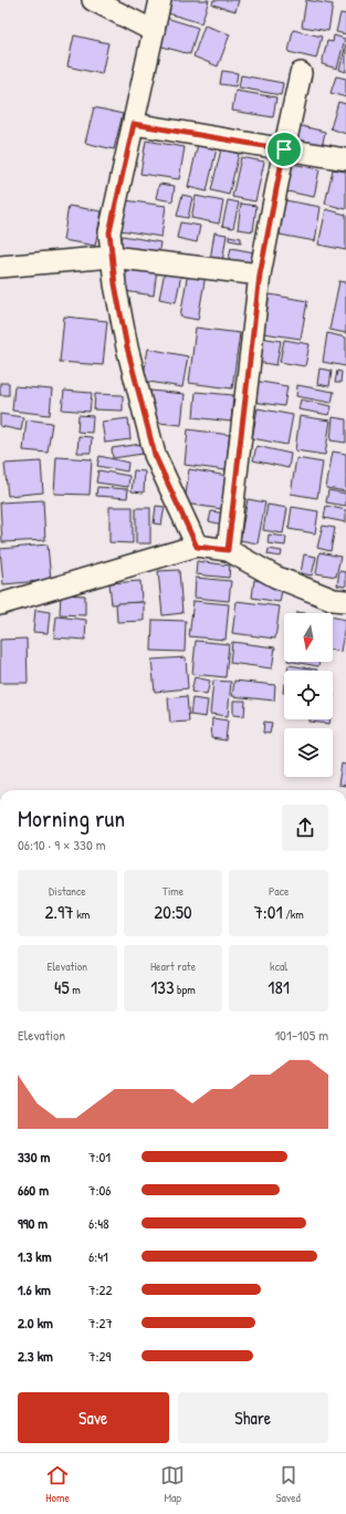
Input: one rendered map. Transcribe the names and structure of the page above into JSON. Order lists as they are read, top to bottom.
{
  "north": "bottom",
  "page": {
    "heading": ["Morning run", "06:10 · 9 × 330 m"],
    "stats": [
      ["Distance", "2.97 km"],
      ["Time", "20:50"],
      ["Pace", "7:01 /km"],
      ["Elevation", "45 m"],
      ["Heart rate", "133 bpm"],
      ["kcal", "181"]
    ],
    "chart": ["Elevation", "101–105 m"],
    "list": [
      {
        "name": "330 m",
        "note": "7:01"
      },
      {
        "name": "660 m",
        "note": "7:06"
      },
      {
        "name": "990 m",
        "note": "6:48"
      },
      {
        "name": "1.3 km",
        "note": "6:41"
      },
      {
        "name": "1.6 km",
        "note": "7:22"
      },
      {
        "name": "2.0 km",
        "note": "7:27"
      },
      {
        "name": "2.3 km",
        "note": "7:29"
      }
    ],
    "buttons": ["Save", "Share"],
    "tabs": ["Home", "Map", "Saved"]
  }
}
